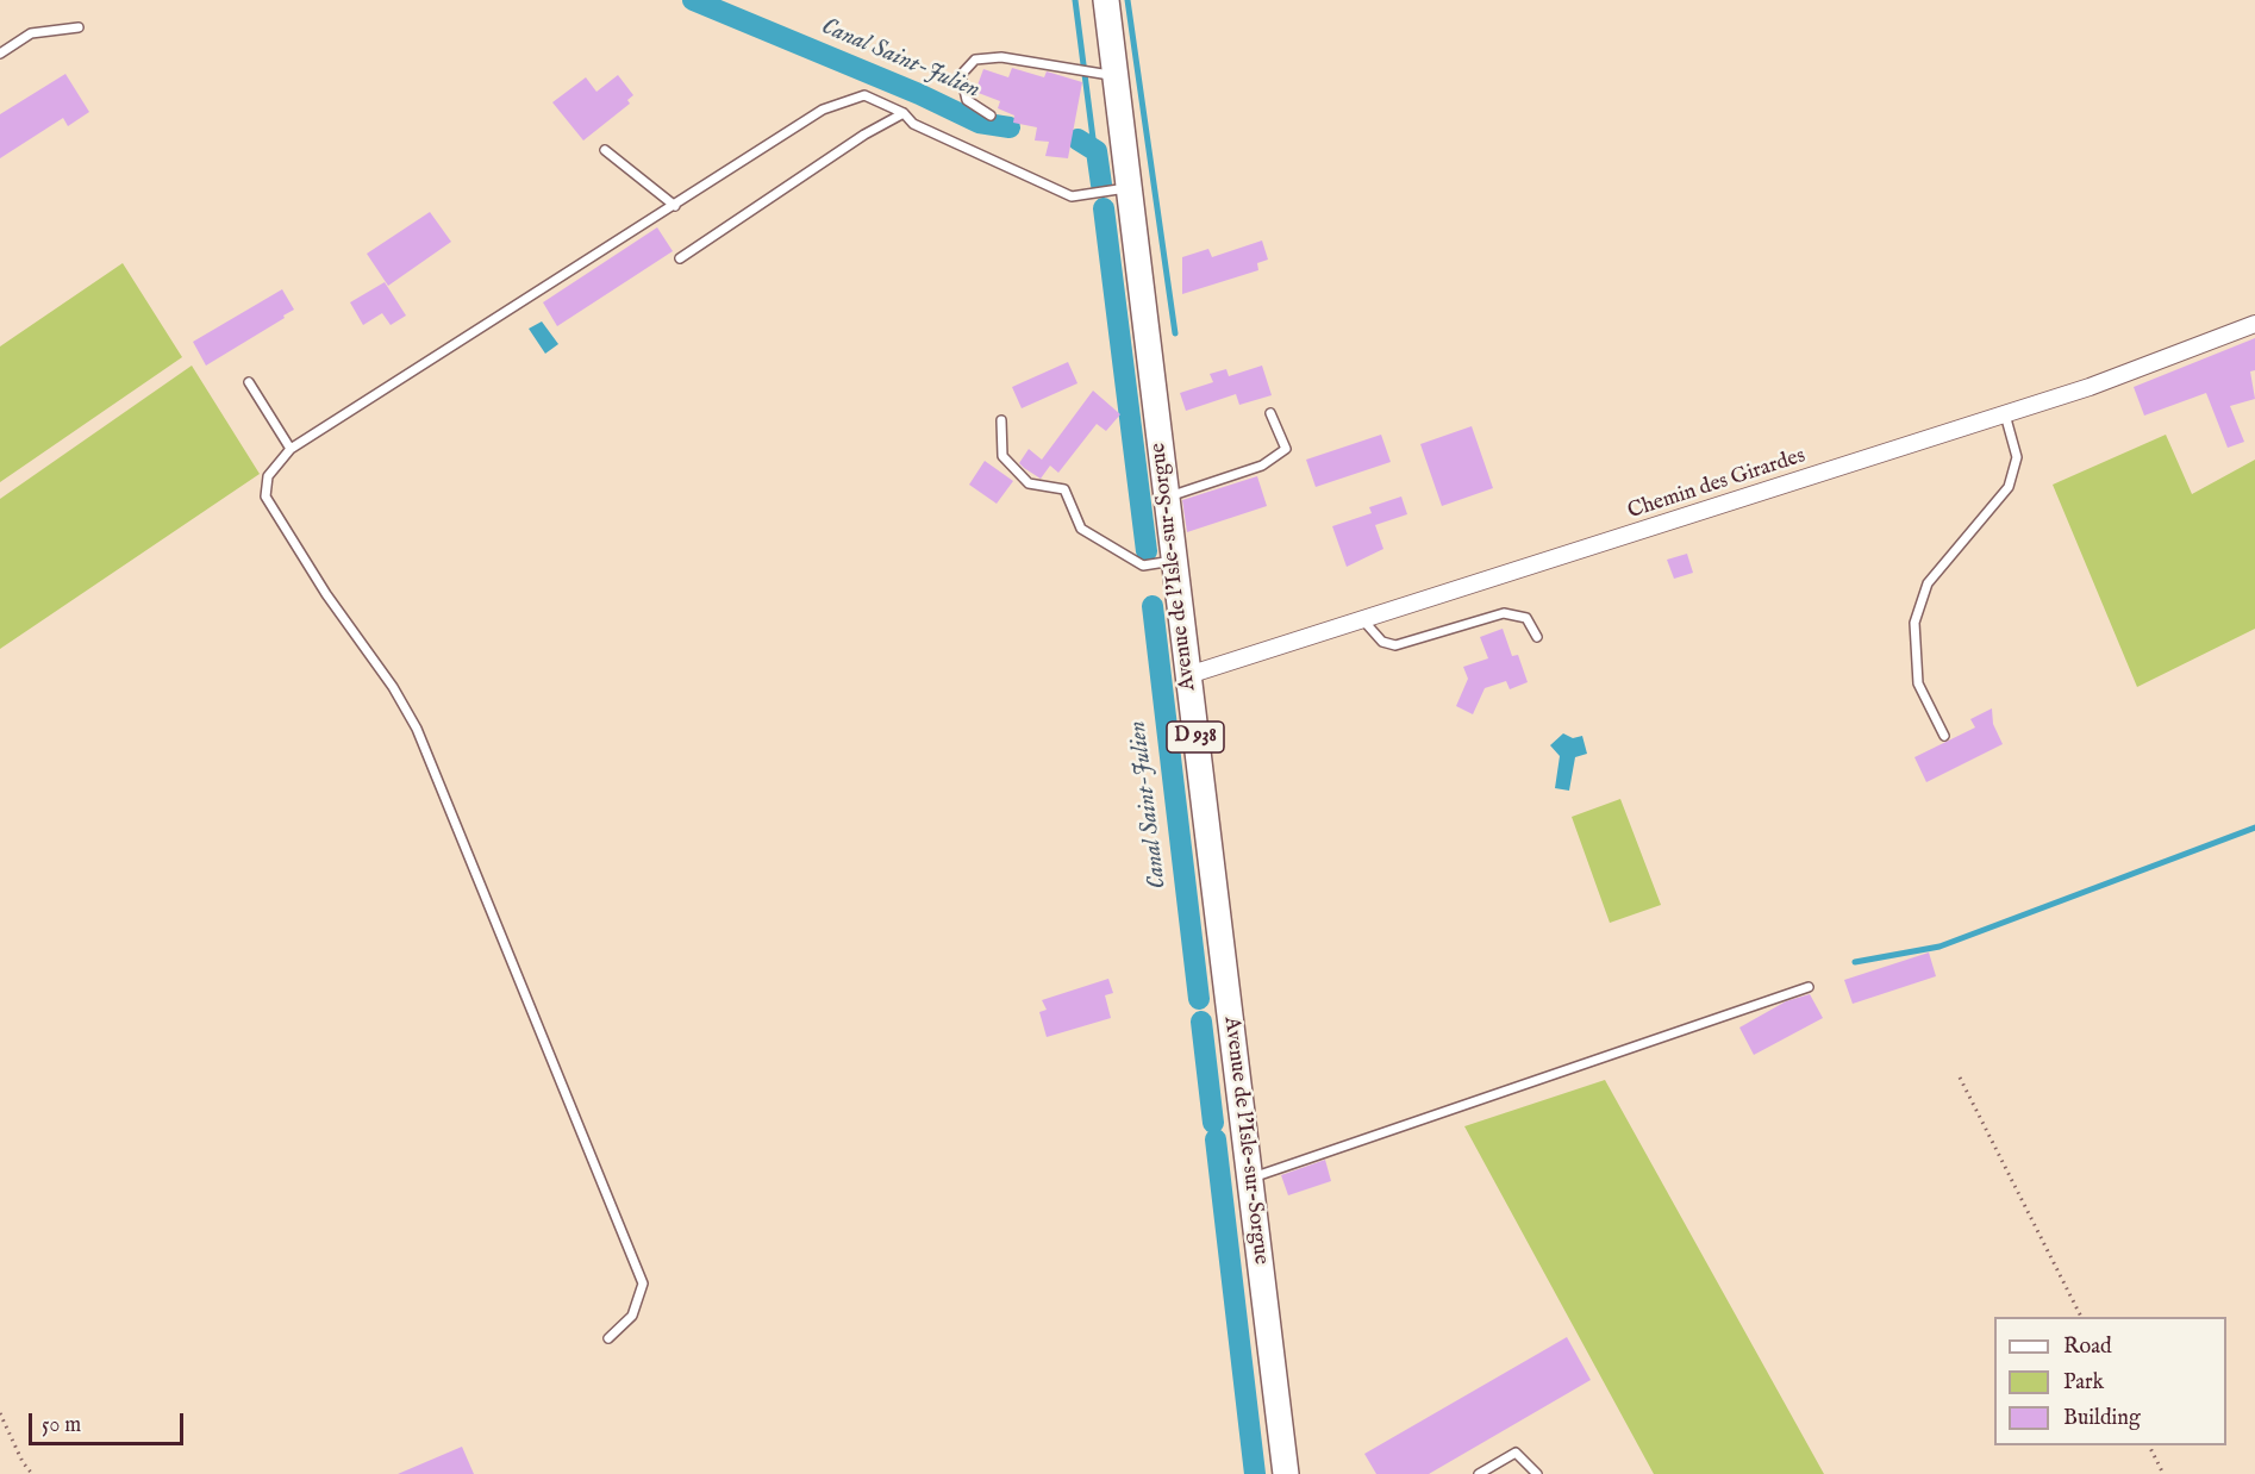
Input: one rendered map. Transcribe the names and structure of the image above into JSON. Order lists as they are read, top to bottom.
{
  "streets": {
    "main road": ["Avenue de l'Isle-sur-Sorgue", "D 938"],
    "street": ["Chemin des Girardes"]
  },
  "crossings": [
    ["Chemin des Girardes", "Avenue de l'Isle-sur-Sorgue"]
  ],
  "water": ["Canal Saint-Julien"],
  "legend": ["Road", "Park", "Building"],
  "scale_bar": "50 m"
}
